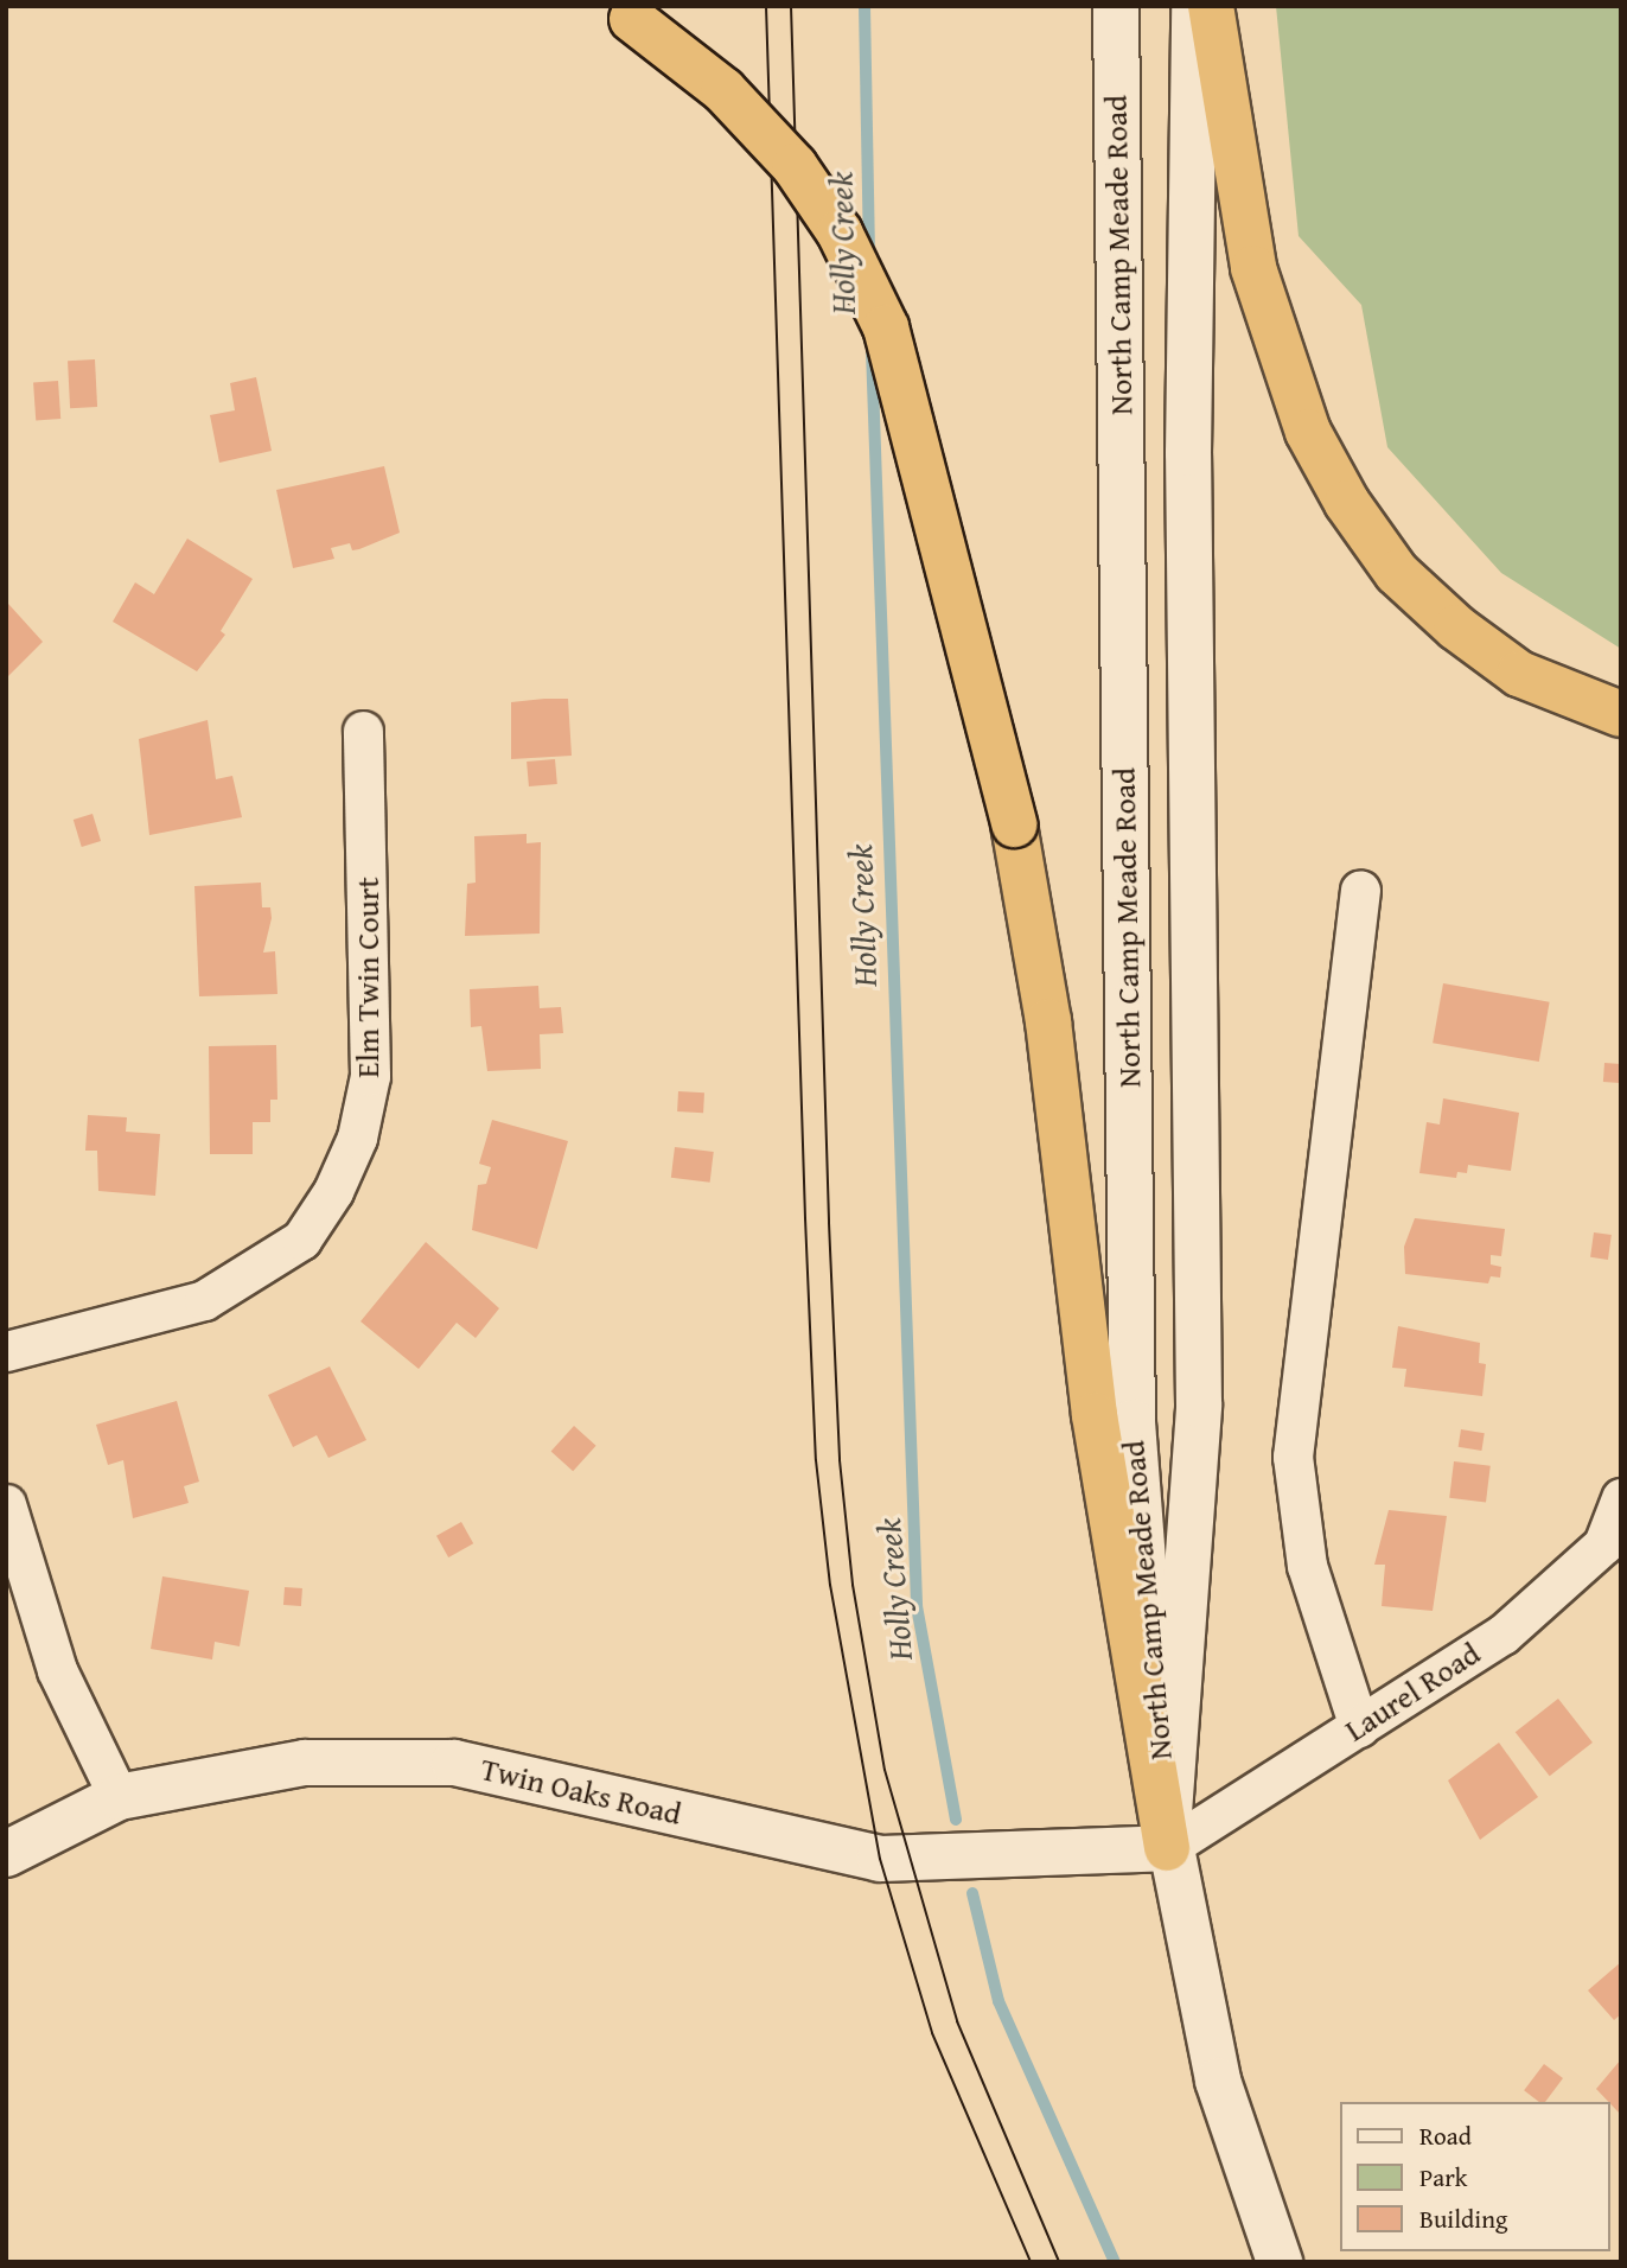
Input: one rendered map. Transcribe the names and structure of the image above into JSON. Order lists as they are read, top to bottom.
{
  "streets": {
    "main road": ["North Camp Meade Road", "Twin Oaks Road"],
    "street": ["Elm Twin Court", "Laurel Road"]
  },
  "crossings": [
    ["North Camp Meade Road", "Laurel Road"],
    ["North Camp Meade Road", "Twin Oaks Road"],
    ["Laurel Road", "Twin Oaks Road"]
  ],
  "water": ["Holly Creek"],
  "legend": ["Road", "Park", "Building"]
}
